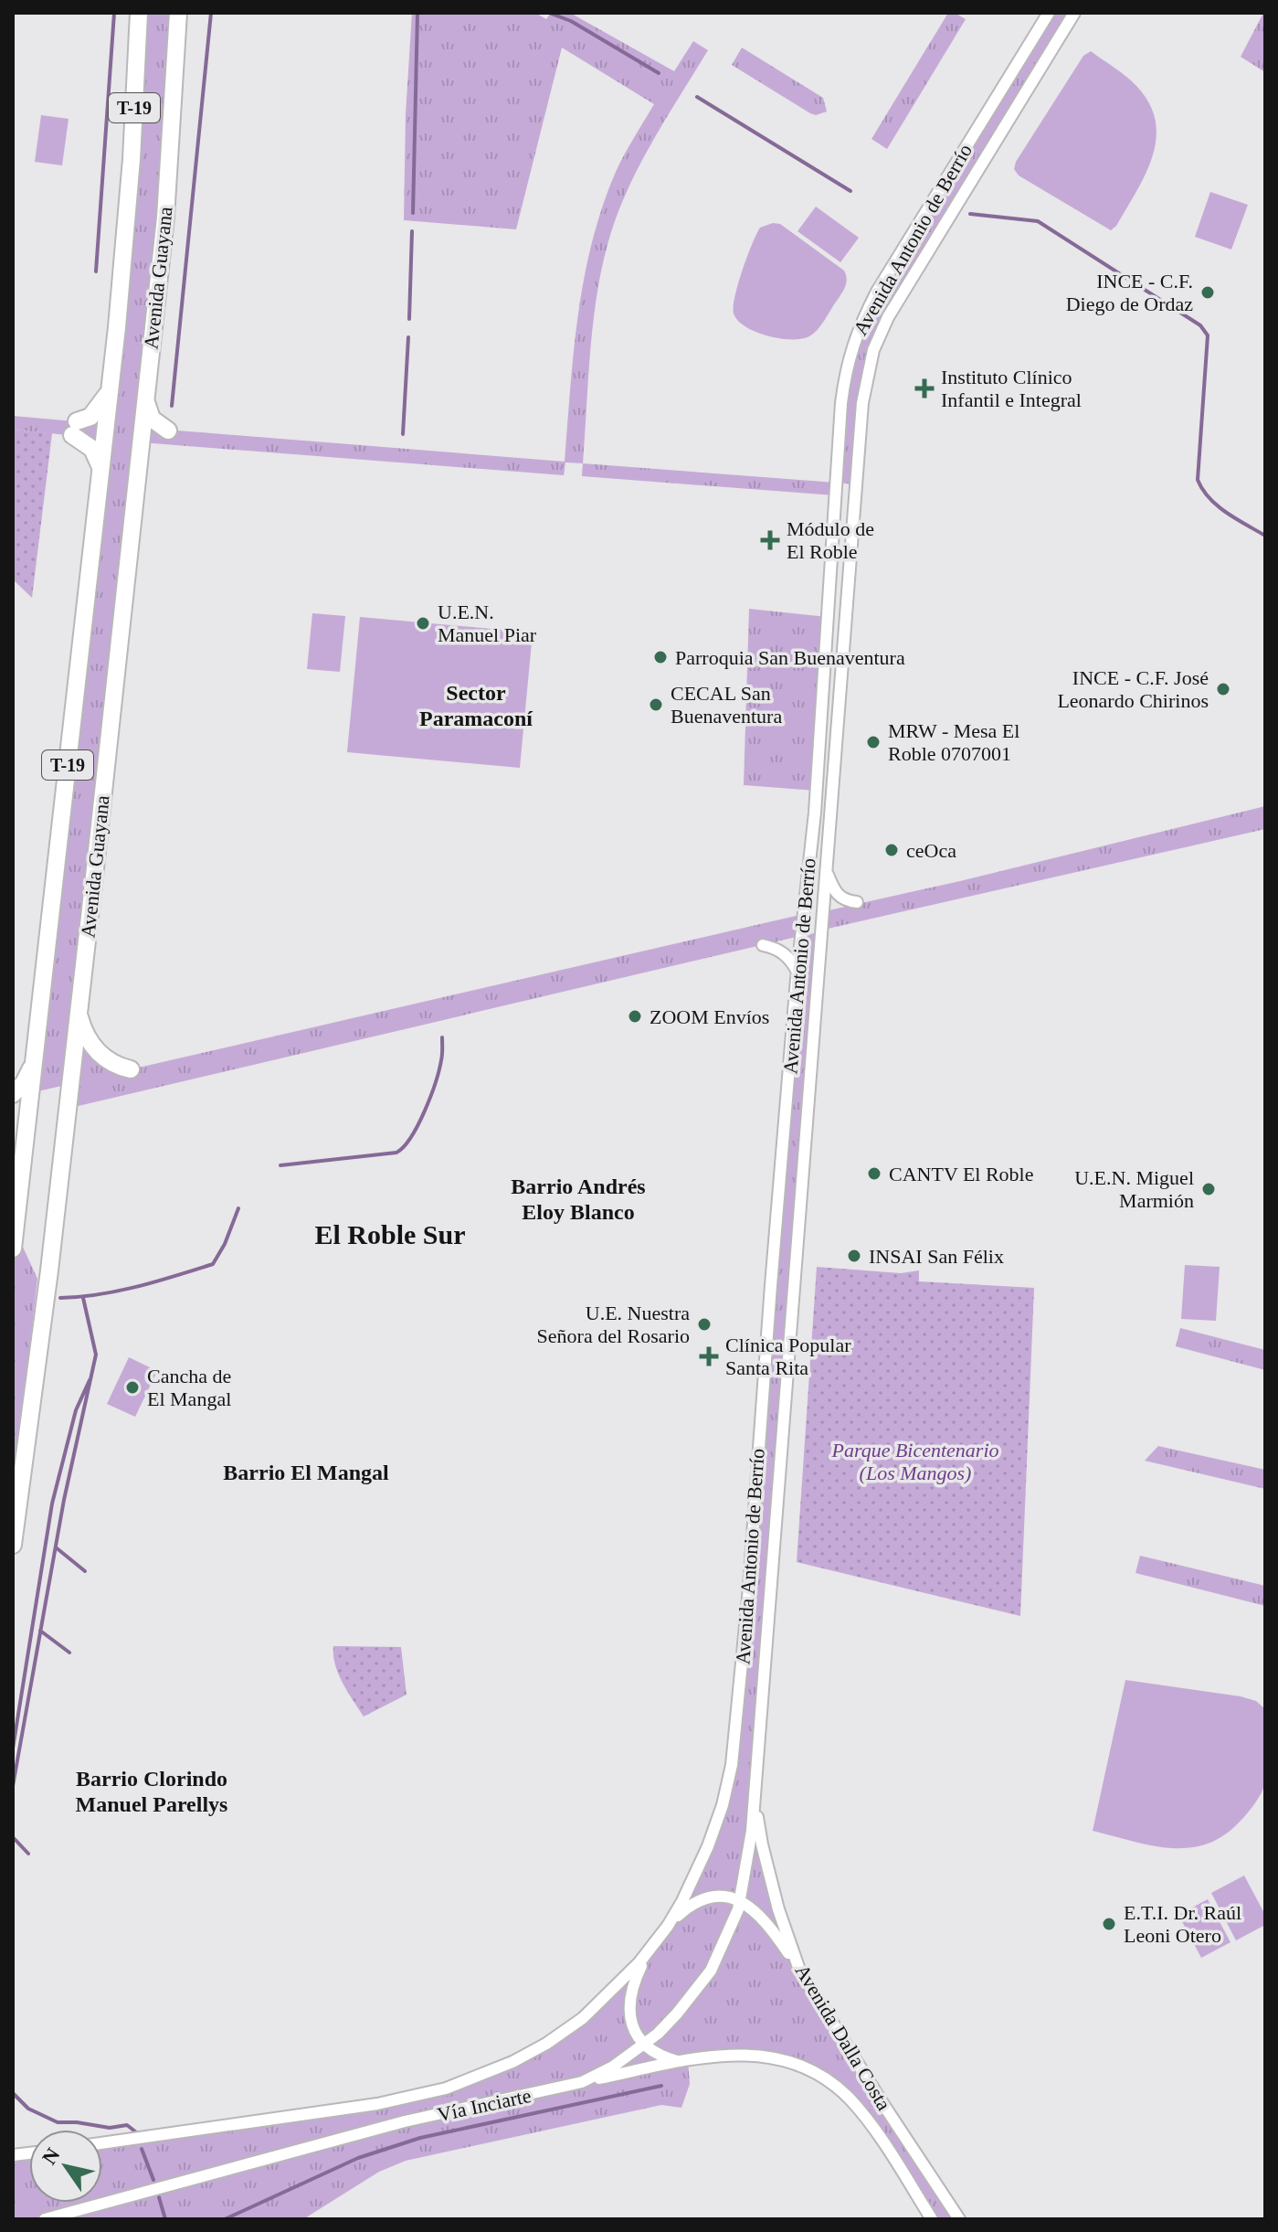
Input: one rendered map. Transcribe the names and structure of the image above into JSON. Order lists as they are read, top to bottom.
{
  "streets": {
    "highway": ["T-19", "Avenida Guayana"],
    "street": ["Avenida Antonio de Berrío", "Avenida Dalla Costa", "Vía Inciarte"]
  },
  "crossings": [
    ["Avenida Antonio de Berrío", "Avenida Dalla Costa"],
    ["Avenida Antonio de Berrío", "Vía Inciarte"],
    ["Avenida Dalla Costa", "Vía Inciarte"]
  ],
  "districts": [
    "Sector Paramaconí",
    "Barrio Andrés Eloy Blanco",
    "El Roble Sur",
    "Barrio El Mangal",
    "Barrio Clorindo Manuel Parellys"
  ],
  "parks": ["Parque Bicentenario (Los Mangos)"],
  "places": {
    "other": [
      "INCE - C.F. Diego de Ordaz",
      "U.E.N. Manuel Piar",
      "Parroquia San Buenaventura",
      "INCE - C.F. José Leonardo Chirinos",
      "CECAL San Buenaventura",
      "MRW - Mesa El Roble 0707001",
      "ceOca",
      "ZOOM Envíos",
      "CANTV El Roble",
      "U.E.N. Miguel Marmión",
      "INSAI San Félix",
      "U.E. Nuestra Señora del Rosario",
      "Cancha de El Mangal",
      "E.T.I. Dr. Raúl Leoni Otero"
    ],
    "health": ["Instituto Clínico Infantil e Integral", "Módulo de El Roble", "Clínica Popular Santa Rita"]
  },
  "north": "top left"
}
